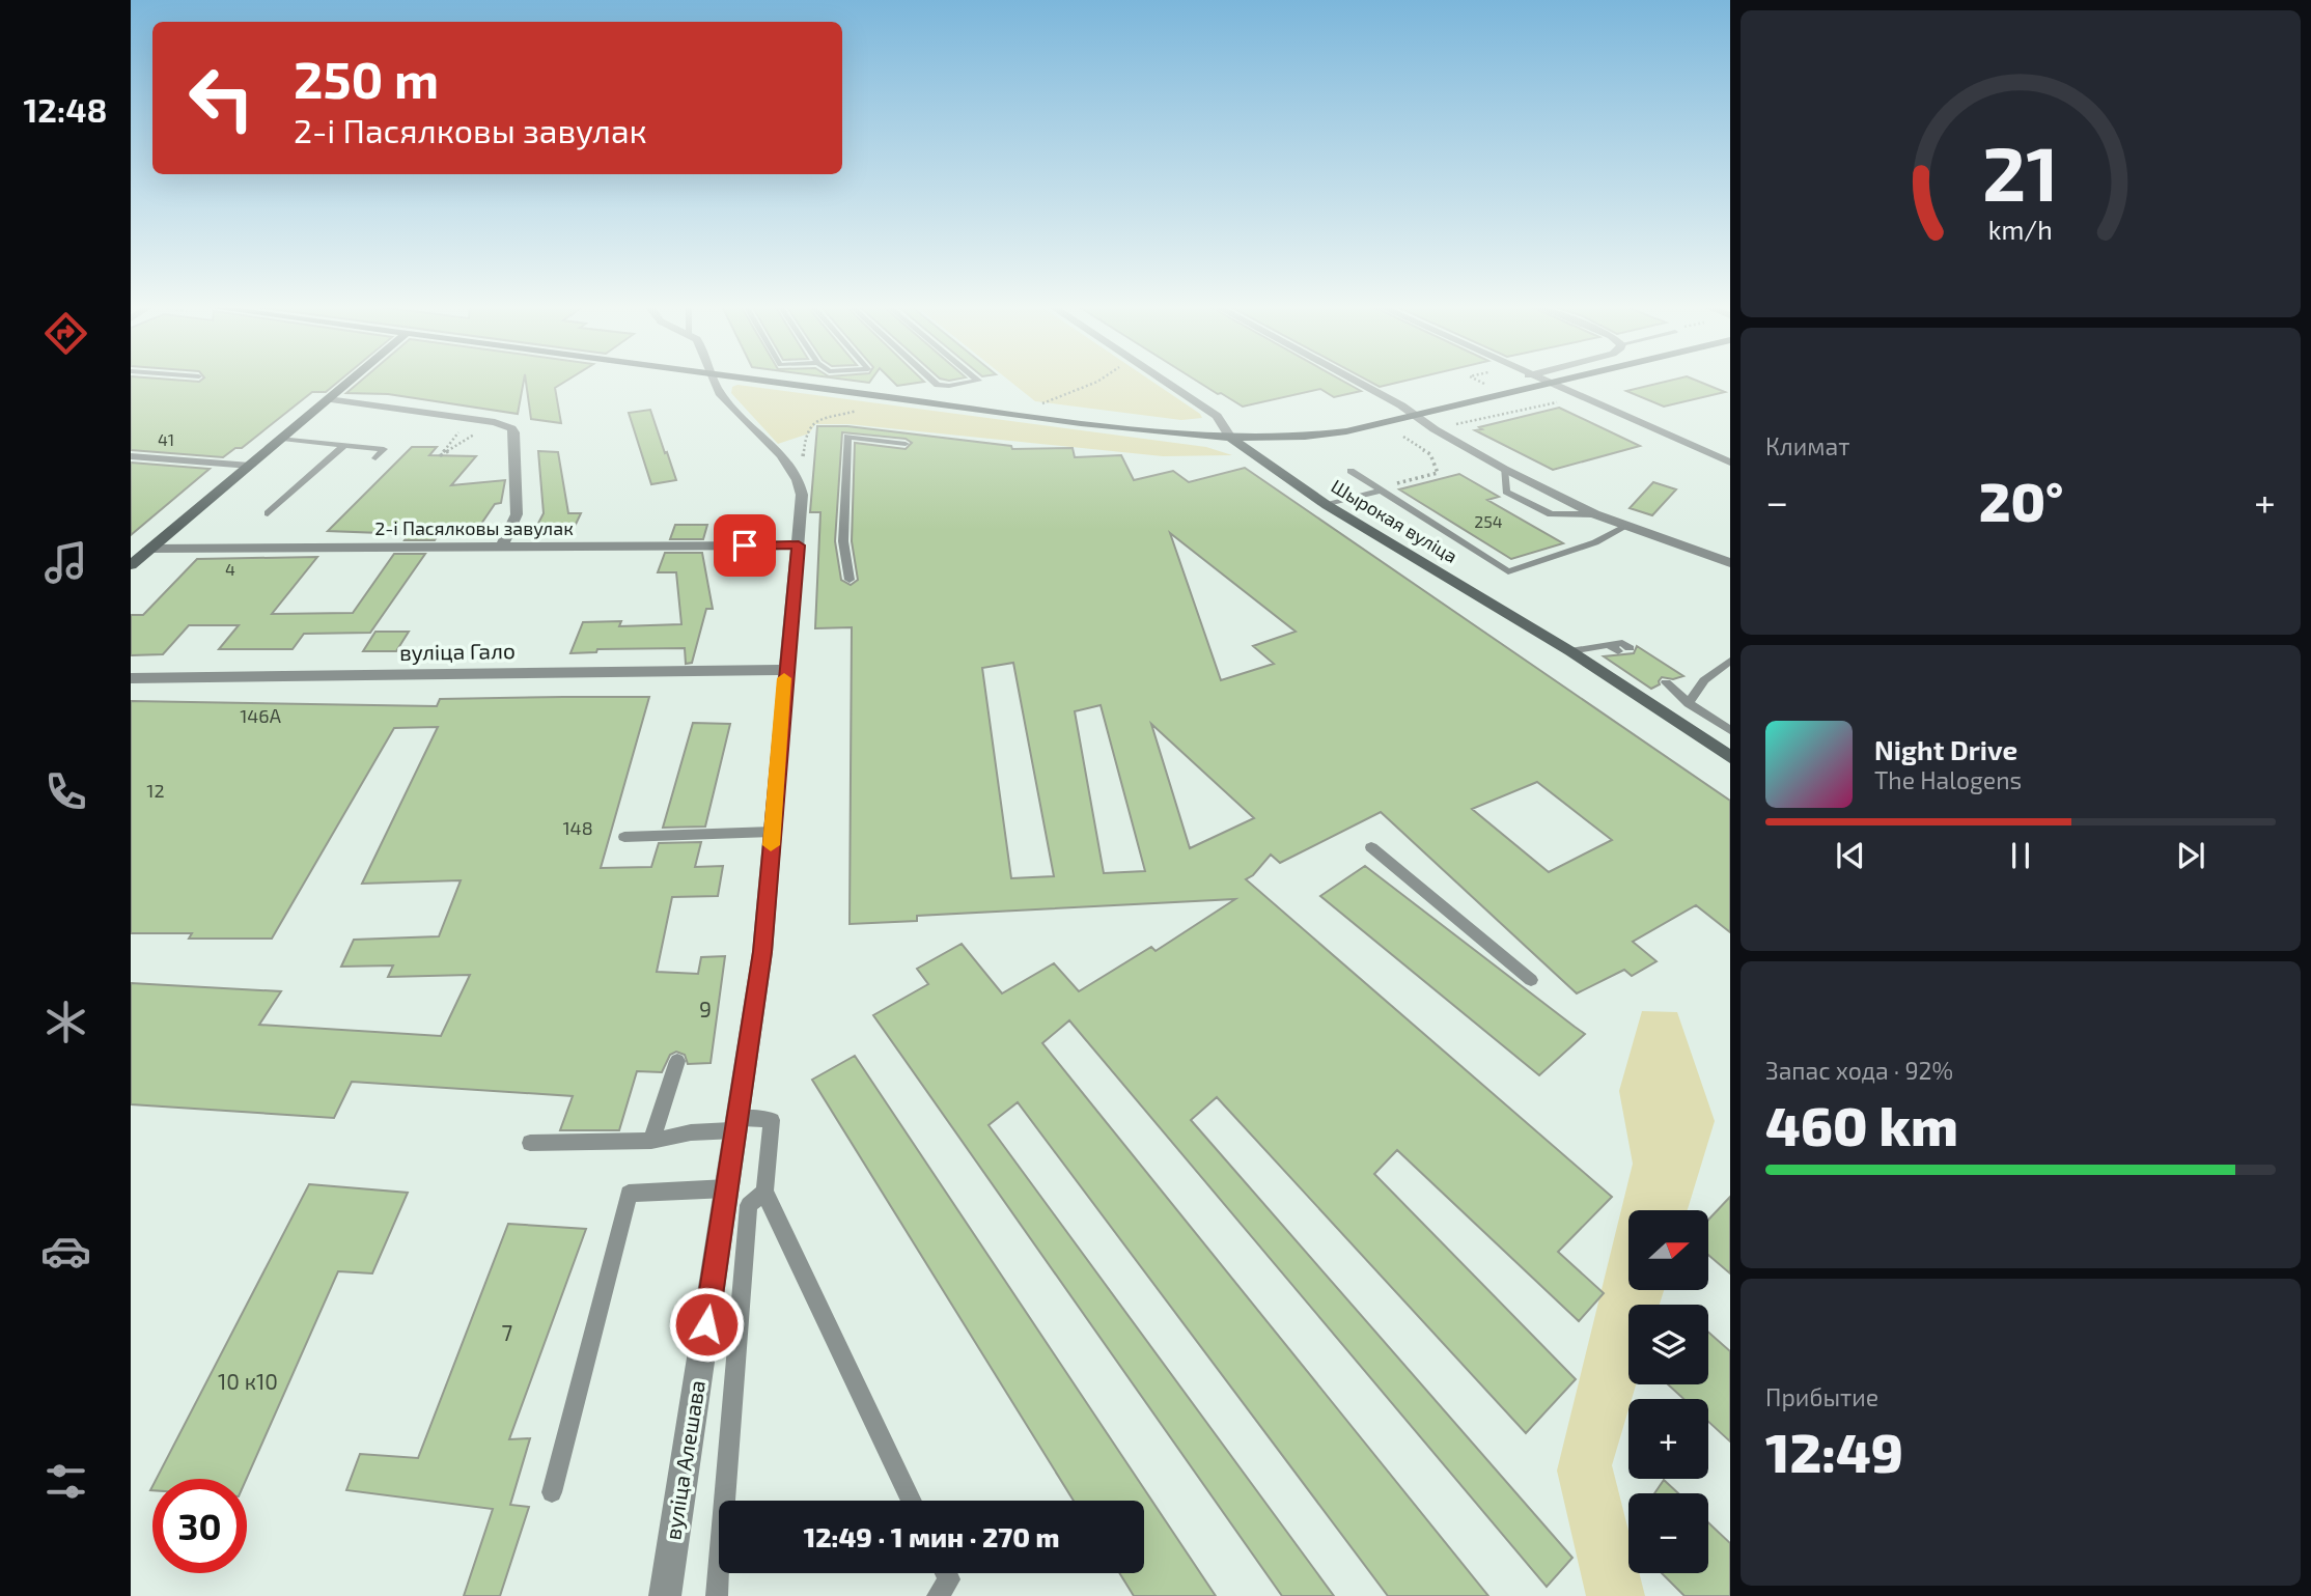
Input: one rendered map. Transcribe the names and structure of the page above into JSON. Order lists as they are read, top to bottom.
{
  "streets": {
    "main road": ["Шырокая вуліца"],
    "street": ["2-і Пасялковы завулак", "вуліца Гало", "вуліца Алешава"]
  },
  "crossings": [
    ["2-і Пасялковы завулак", "вуліца Алешава"],
    ["вуліца Гало", "вуліца Алешава"]
  ],
  "house_numbers": [
    "41",
    "254",
    "4",
    "146А",
    "12",
    "148",
    "9",
    "7",
    "10 к10"
  ],
  "north": "right",
  "page": {
    "tabs": "12:48",
    "turn": ["250 m", "2-і Пасялковы завулак"],
    "tile": [
      "Климат",
      ["Запас хода · 92%", "460 km"],
      ["Прибытие", "12:49"]
    ],
    "heat": ["−", "20°", "+"],
    "song": ["Night Drive", "The Halogens"],
    "map_buttons": ["+", "−"],
    "limit": "30",
    "trip": "12:49 · 1 мин · 270 m",
    "gauge": ["21", "km/h"]
  }
}
